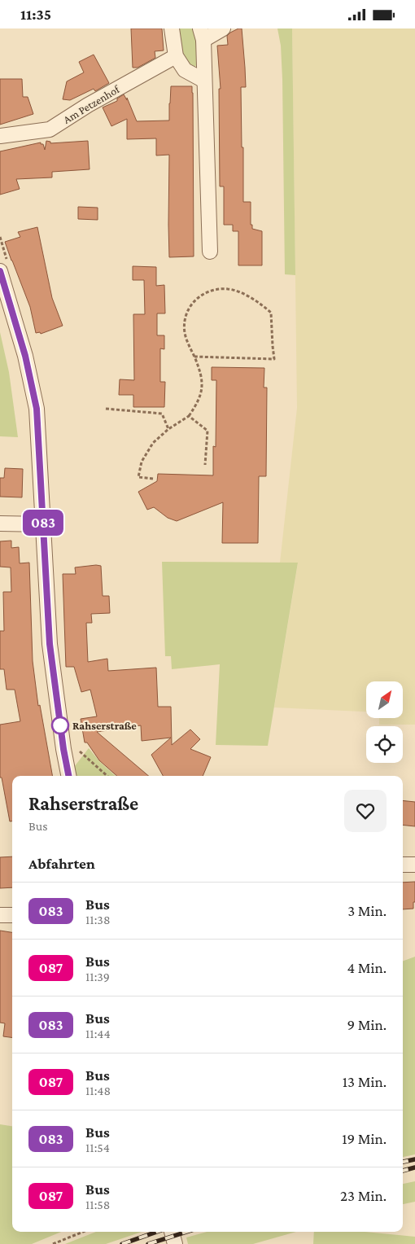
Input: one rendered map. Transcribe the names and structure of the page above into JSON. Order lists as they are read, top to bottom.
{
  "streets": {
    "street": ["Am Petzenhof"]
  },
  "places": ["Rahserstraße"],
  "lines": ["bus line 083"],
  "north": "top right",
  "page": {
    "status": "11:35",
    "on_map": "083",
    "heading": [
      ["Rahserstraße", "Bus"],
      "Abfahrten"
    ],
    "list": [
      {
        "mark": "083",
        "name": "Bus",
        "note": "11:38",
        "value": "3 Min."
      },
      {
        "mark": "087",
        "name": "Bus",
        "note": "11:39",
        "value": "4 Min."
      },
      {
        "mark": "083",
        "name": "Bus",
        "note": "11:44",
        "value": "9 Min."
      },
      {
        "mark": "087",
        "name": "Bus",
        "note": "11:48",
        "value": "13 Min."
      },
      {
        "mark": "083",
        "name": "Bus",
        "note": "11:54",
        "value": "19 Min."
      },
      {
        "mark": "087",
        "name": "Bus",
        "note": "11:58",
        "value": "23 Min."
      }
    ]
  }
}
